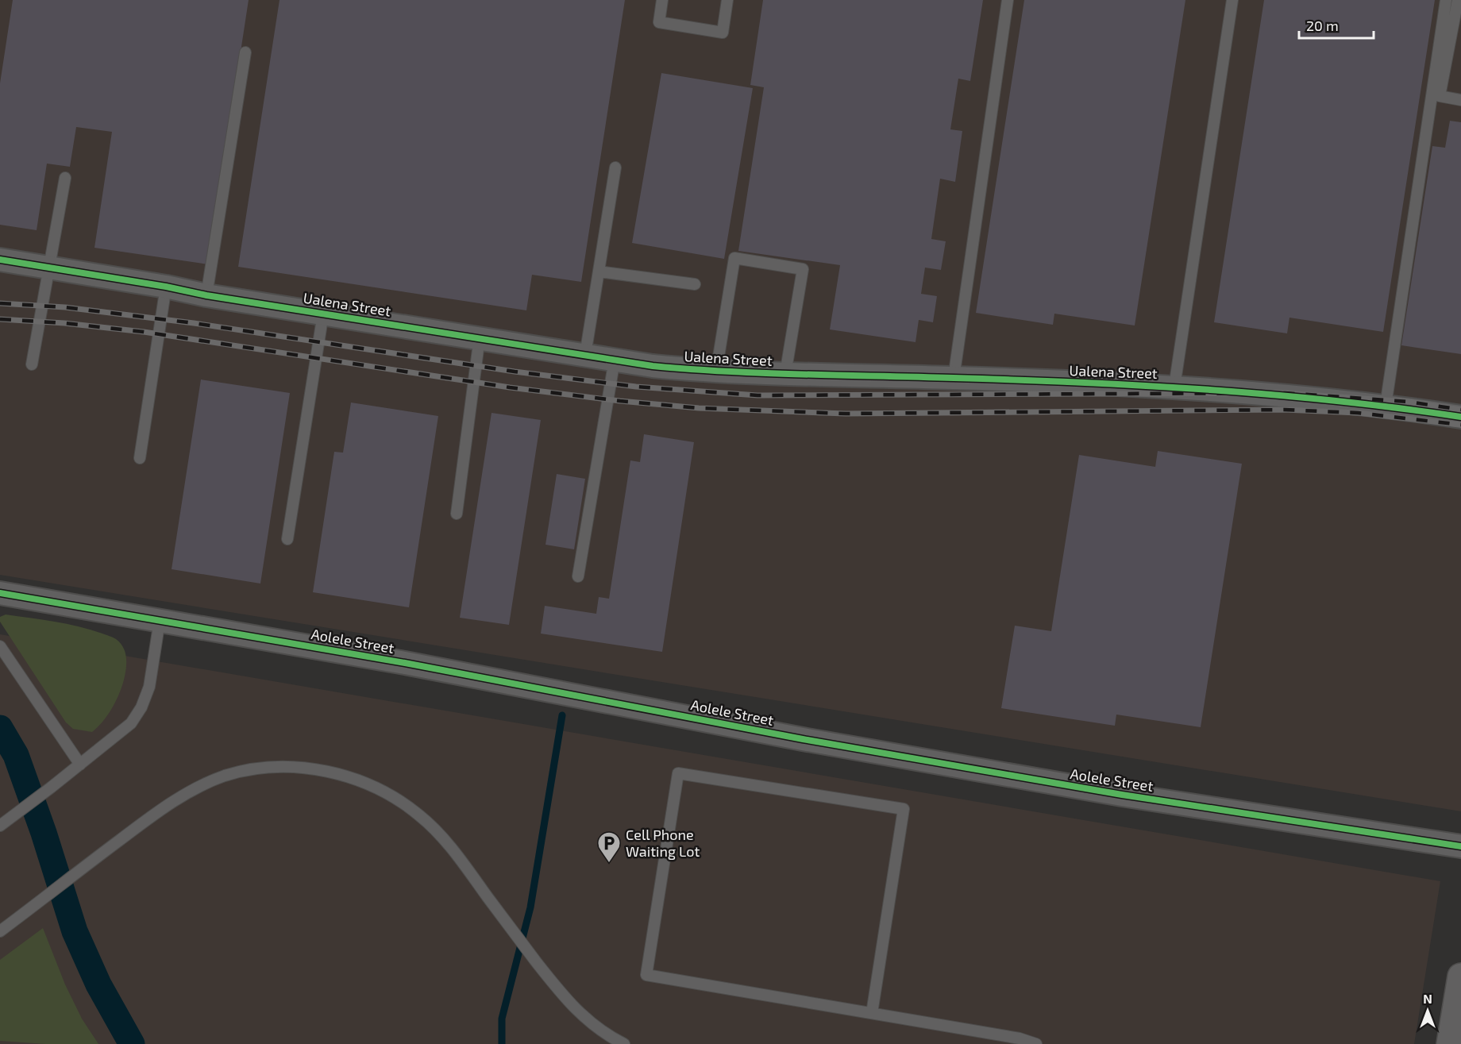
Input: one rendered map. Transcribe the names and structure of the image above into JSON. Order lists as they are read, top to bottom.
{
  "streets": {
    "street": ["Ualena Street", "Aolele Street"]
  },
  "places": {
    "parking": ["Cell Phone Waiting Lot"]
  },
  "scale_bar": "20 m",
  "north": "top"
}
